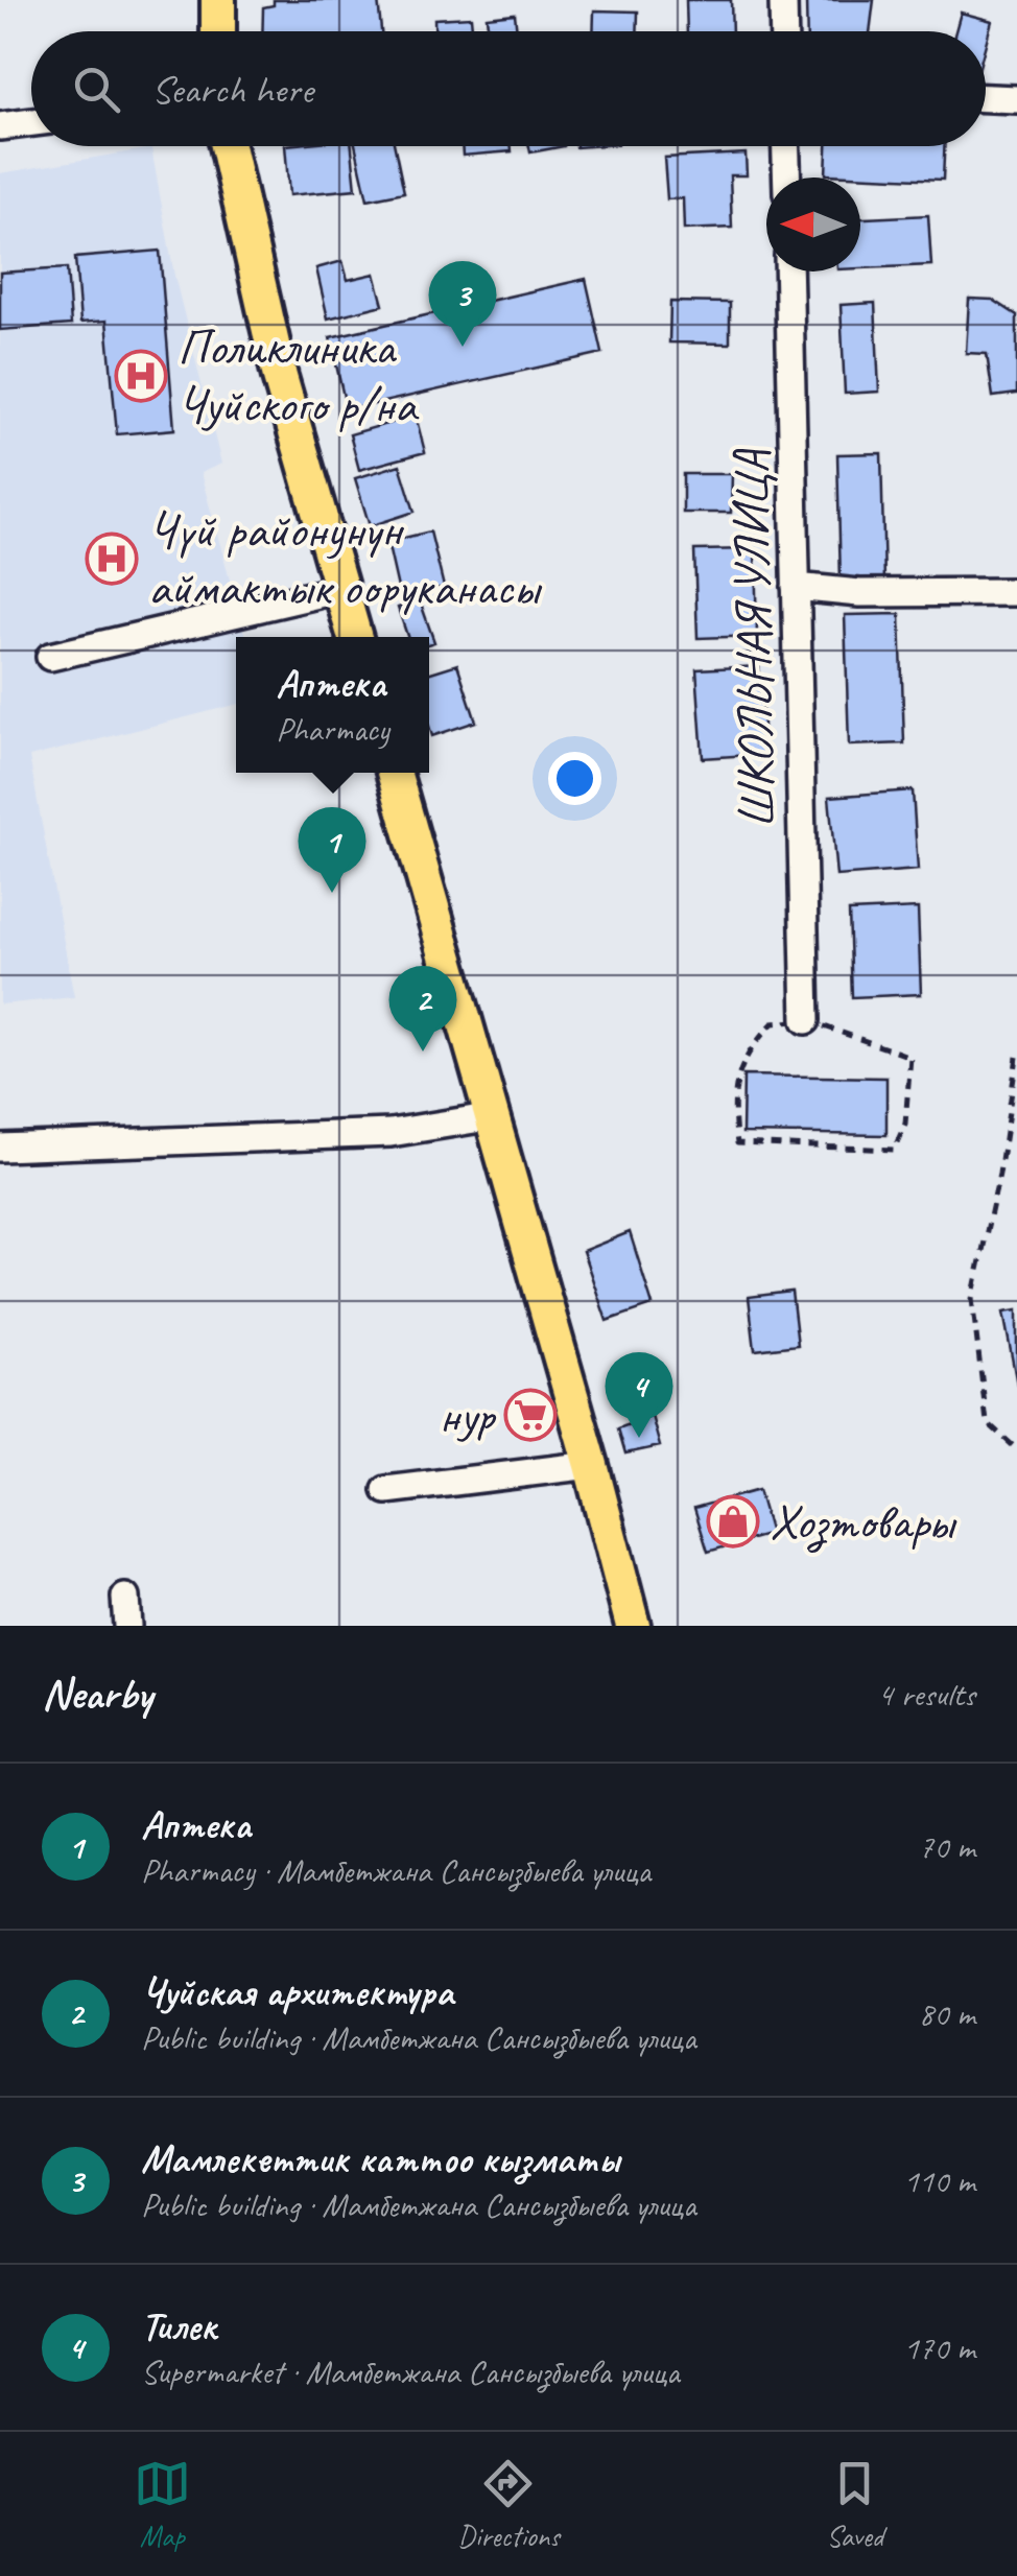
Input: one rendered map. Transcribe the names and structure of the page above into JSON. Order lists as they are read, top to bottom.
{
  "streets": {
    "street": ["ШКОЛЬНАЯ УЛИЦА"]
  },
  "places": {
    "hospital": ["Поликлиника Чуйского р/на", "Чүй районунун аймактык ооруканасы"],
    "supermarket": ["нур"],
    "shop": ["Хозтовары"]
  },
  "north": "left",
  "page": {
    "search": "Search here",
    "pins": [
      "3",
      "1",
      "2",
      "4"
    ],
    "popup": ["Аптека", "Pharmacy"],
    "heading": ["Nearby", "4 results"],
    "list": [
      {
        "mark": "1",
        "name": "Аптека",
        "note": "Pharmacy · Мамбетжана Сансызбыева улица",
        "value": "70 m"
      },
      {
        "mark": "2",
        "name": "Чуйская архитектура",
        "note": "Public building · Мамбетжана Сансызбыева улица",
        "value": "80 m"
      },
      {
        "mark": "3",
        "name": "Мамлекеттик каттоо кызматы",
        "note": "Public building · Мамбетжана Сансызбыева улица",
        "value": "110 m"
      },
      {
        "mark": "4",
        "name": "Тилек",
        "note": "Supermarket · Мамбетжана Сансызбыева улица",
        "value": "170 m"
      }
    ],
    "nav": ["Map", "Directions", "Saved"]
  }
}
